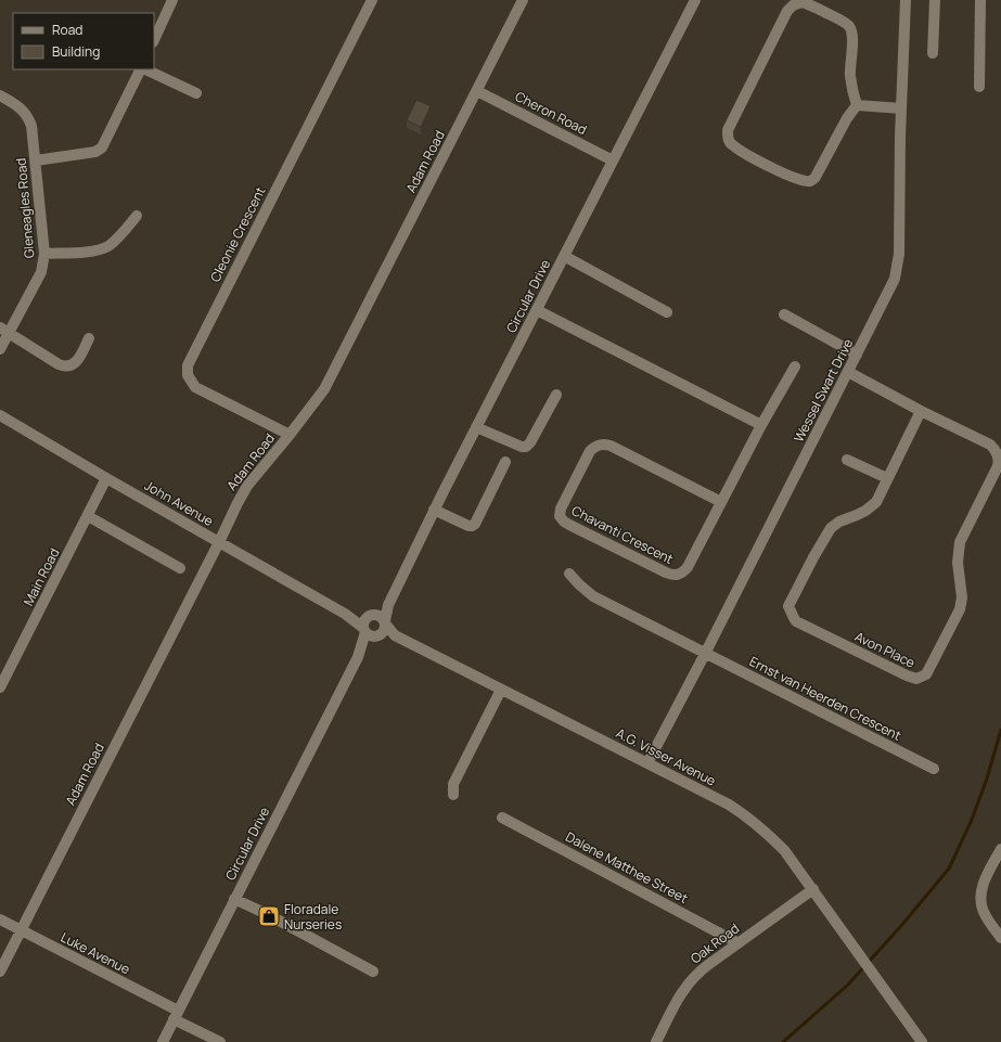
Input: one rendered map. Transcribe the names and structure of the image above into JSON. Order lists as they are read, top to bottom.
{
  "streets": {
    "street": [
      "Cheron Road",
      "Adam Road",
      "Gleneagles Road",
      "Cleonie Crescent",
      "Circular Drive",
      "Wessel Swart Drive",
      "John Avenue",
      "Chavanti Crescent",
      "Main Road",
      "Avon Place",
      "Ernst van Heerden Crescent",
      "A.G. Visser Avenue",
      "Dalene Matthee Street",
      "Oak Road",
      "Luke Avenue"
    ]
  },
  "crossings": [
    ["Cheron Road", "Adam Road"],
    ["Cheron Road", "Circular Drive"],
    ["Adam Road", "Cleonie Crescent"],
    ["Adam Road", "John Avenue"],
    ["Adam Road", "Luke Avenue"],
    ["Circular Drive", "John Avenue"],
    ["Circular Drive", "A.G. Visser Avenue"],
    ["Circular Drive", "Luke Avenue"],
    ["Wessel Swart Drive", "Avon Place"],
    ["Wessel Swart Drive", "Ernst van Heerden Crescent"],
    ["Wessel Swart Drive", "A.G. Visser Avenue"],
    ["John Avenue", "Main Road"],
    ["John Avenue", "A.G. Visser Avenue"],
    ["A.G. Visser Avenue", "Oak Road"],
    ["Dalene Matthee Street", "Oak Road"]
  ],
  "places": {
    "shop": ["Floradale Nurseries"]
  },
  "legend": ["Road", "Building"]
}
